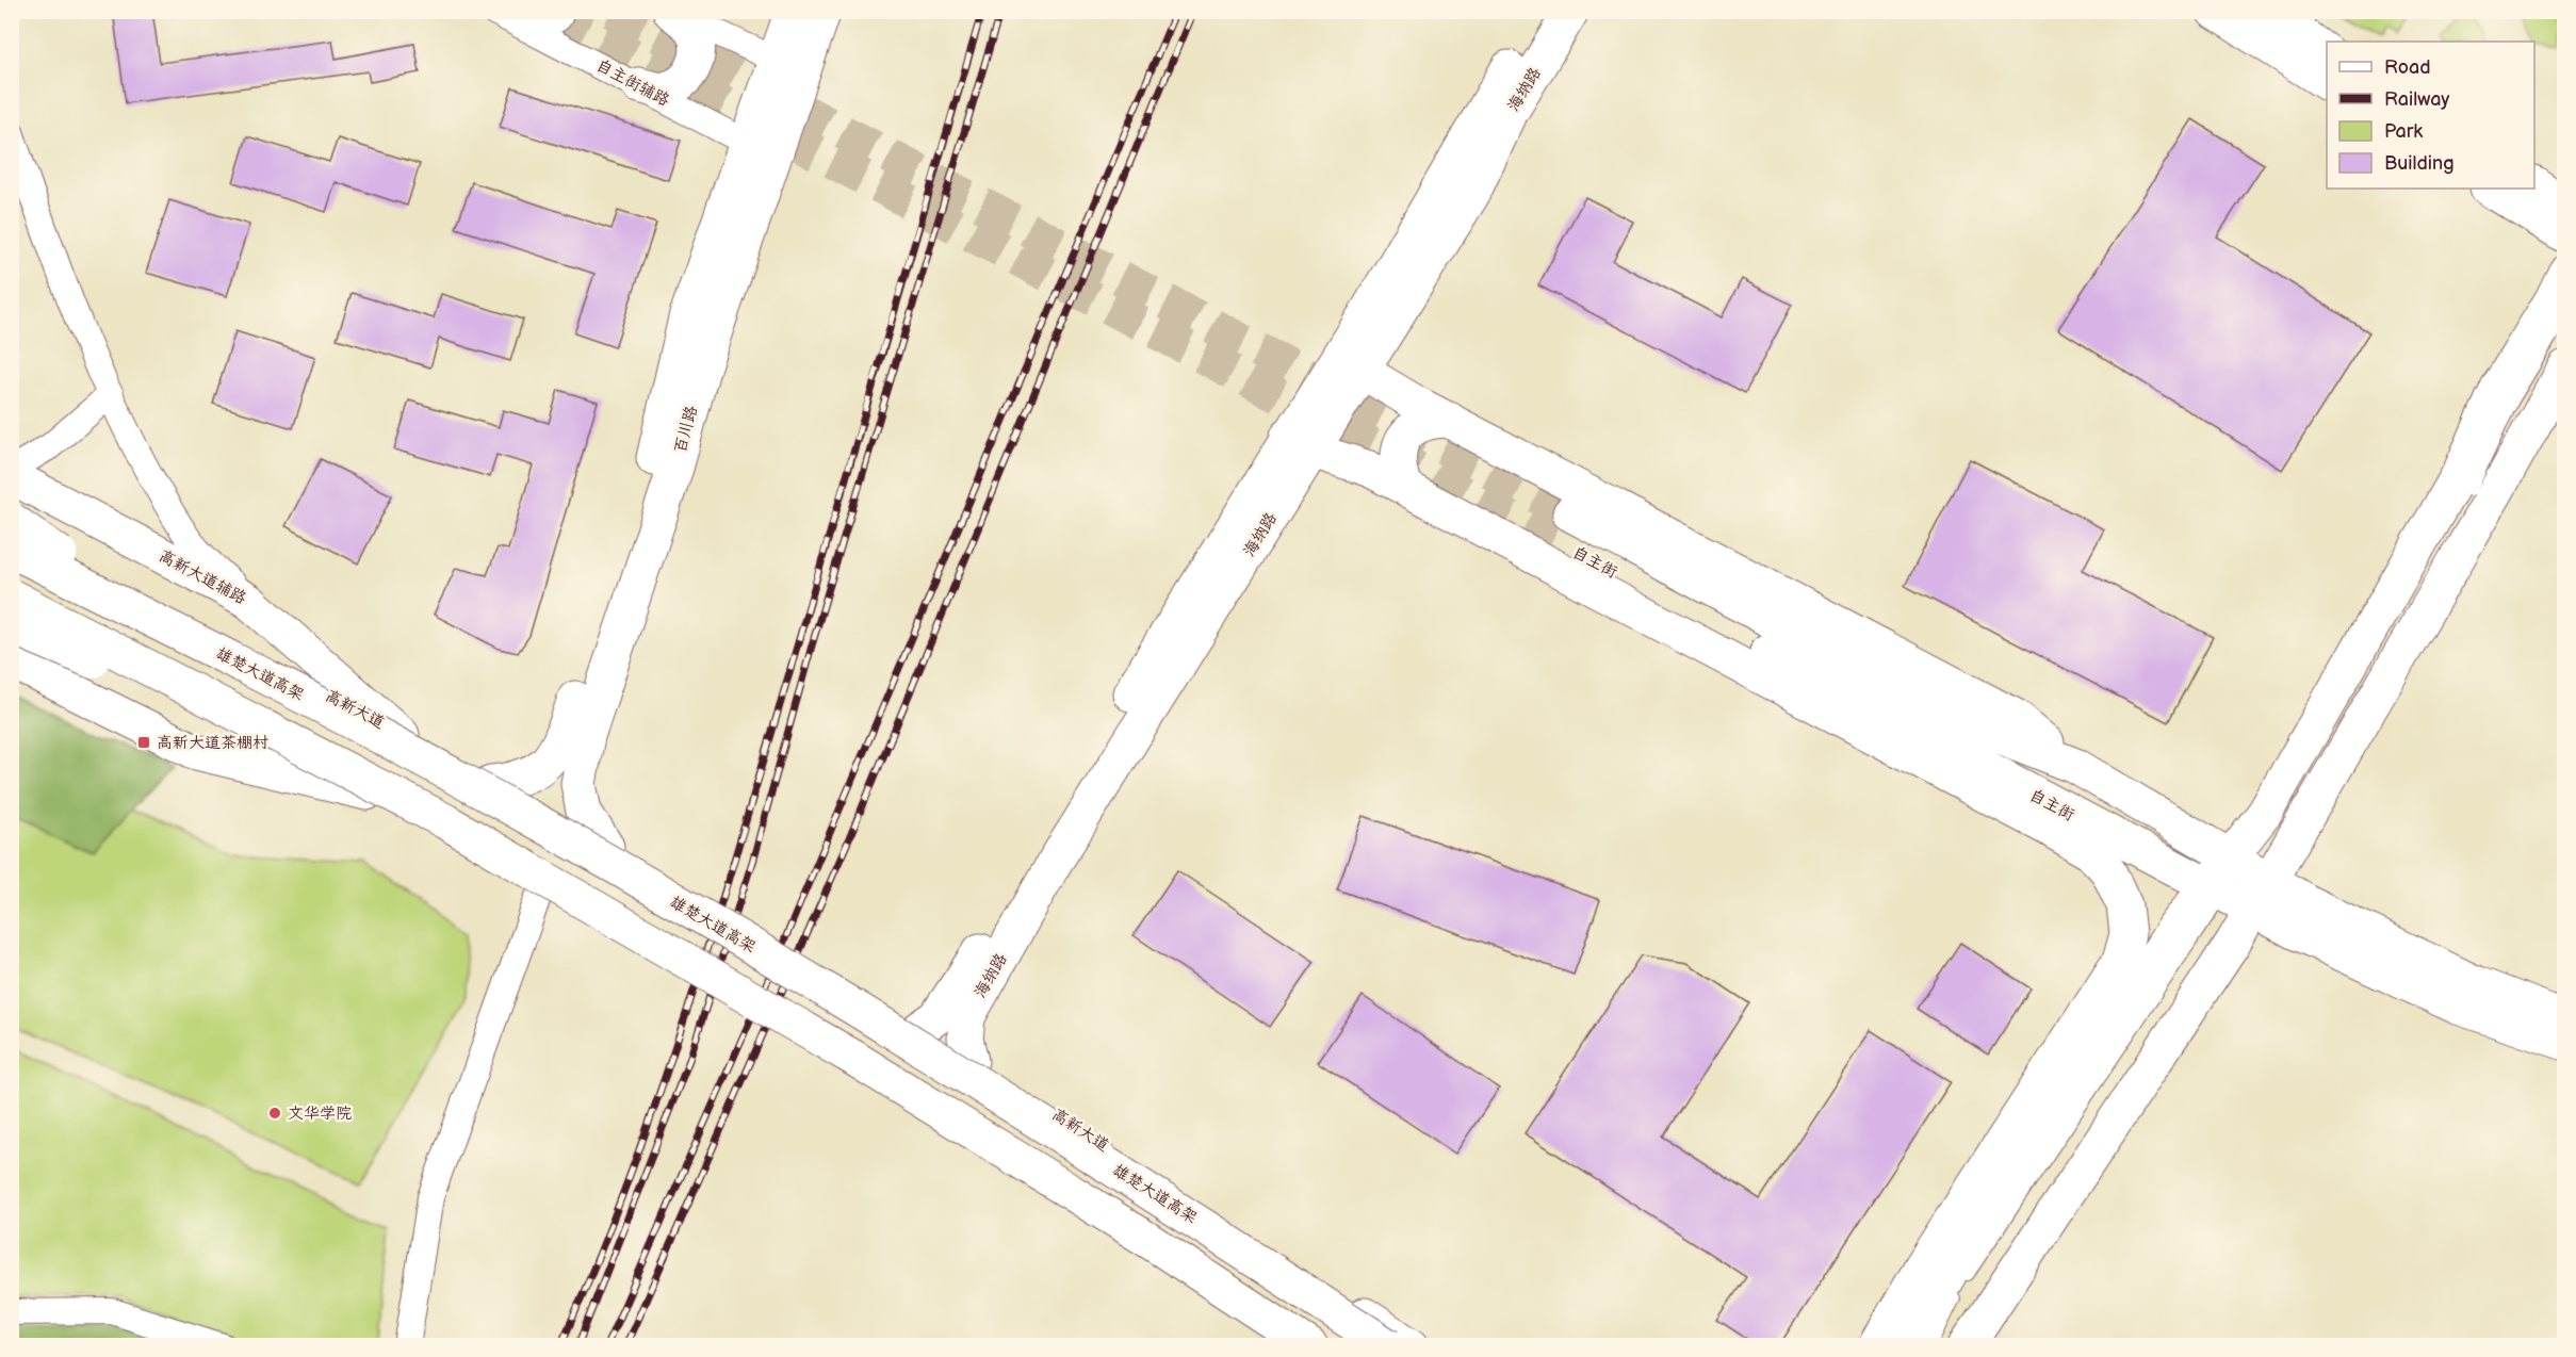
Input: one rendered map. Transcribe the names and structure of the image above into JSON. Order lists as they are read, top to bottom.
{
  "streets": {
    "main road": [
      "海纳路",
      "百川路",
      "自主街",
      "高新大道辅路",
      "雄楚大道高架",
      "高新大道"
    ],
    "street": ["自主街辅路"]
  },
  "crossings": [
    ["自主街辅路", "百川路"],
    ["海纳路", "高新大道"],
    ["百川路", "高新大道"],
    ["高新大道辅路", "高新大道"]
  ],
  "places": {
    "transit": ["高新大道茶棚村"],
    "other": ["文华学院"]
  },
  "legend": [
    "Road",
    "Railway",
    "Park",
    "Building"
  ]
}
